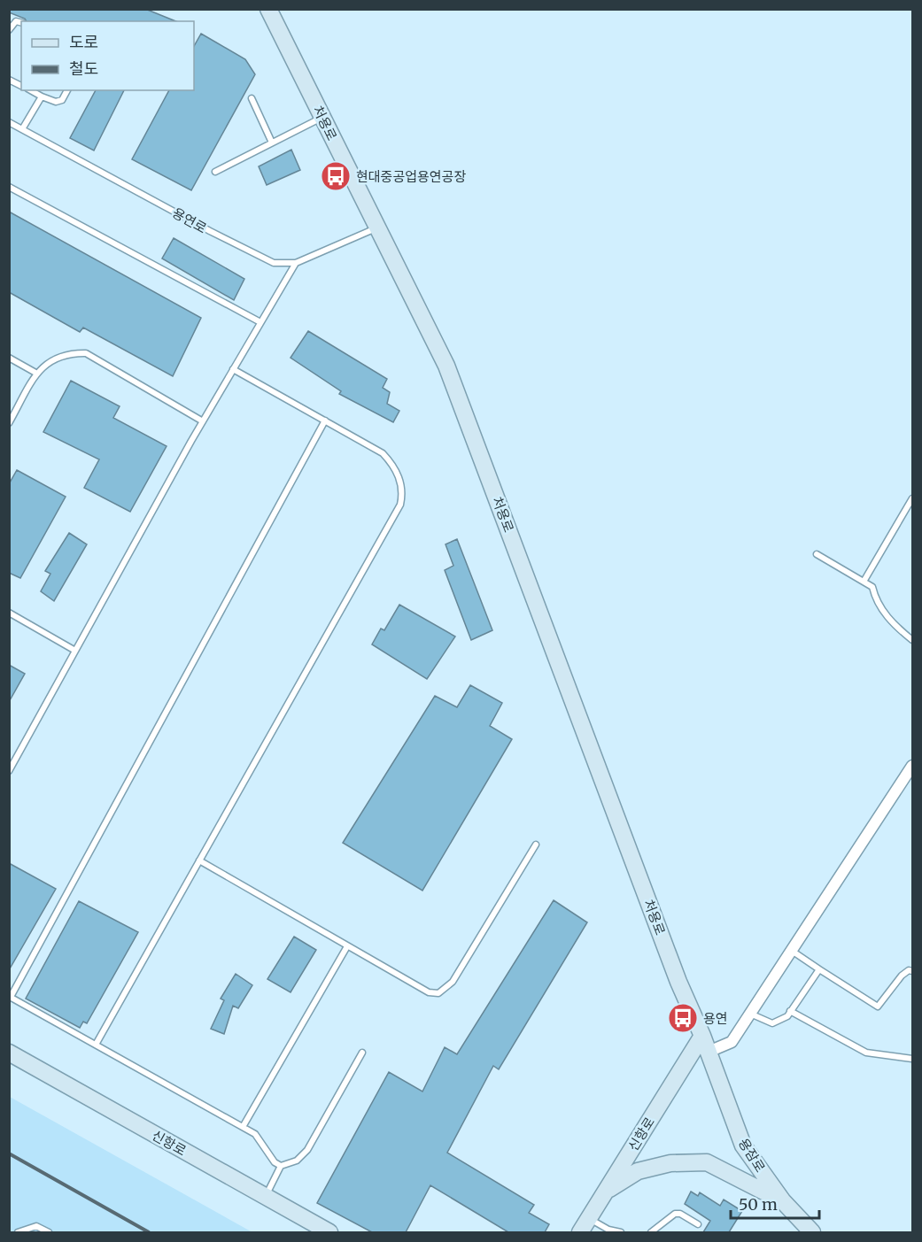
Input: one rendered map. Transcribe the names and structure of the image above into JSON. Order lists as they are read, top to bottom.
{
  "streets": {
    "street": ["처용로", "신항로", "용잠로"],
    "lane": ["용연로"]
  },
  "crossings": [
    ["처용로", "용연로"],
    ["처용로", "신항로"],
    ["처용로", "용잠로"],
    ["신항로", "용잠로"]
  ],
  "places": {
    "bus stop": ["현대중공업용연공장", "용연"]
  },
  "legend": ["도로", "철도"],
  "scale_bar": "50 m"
}
